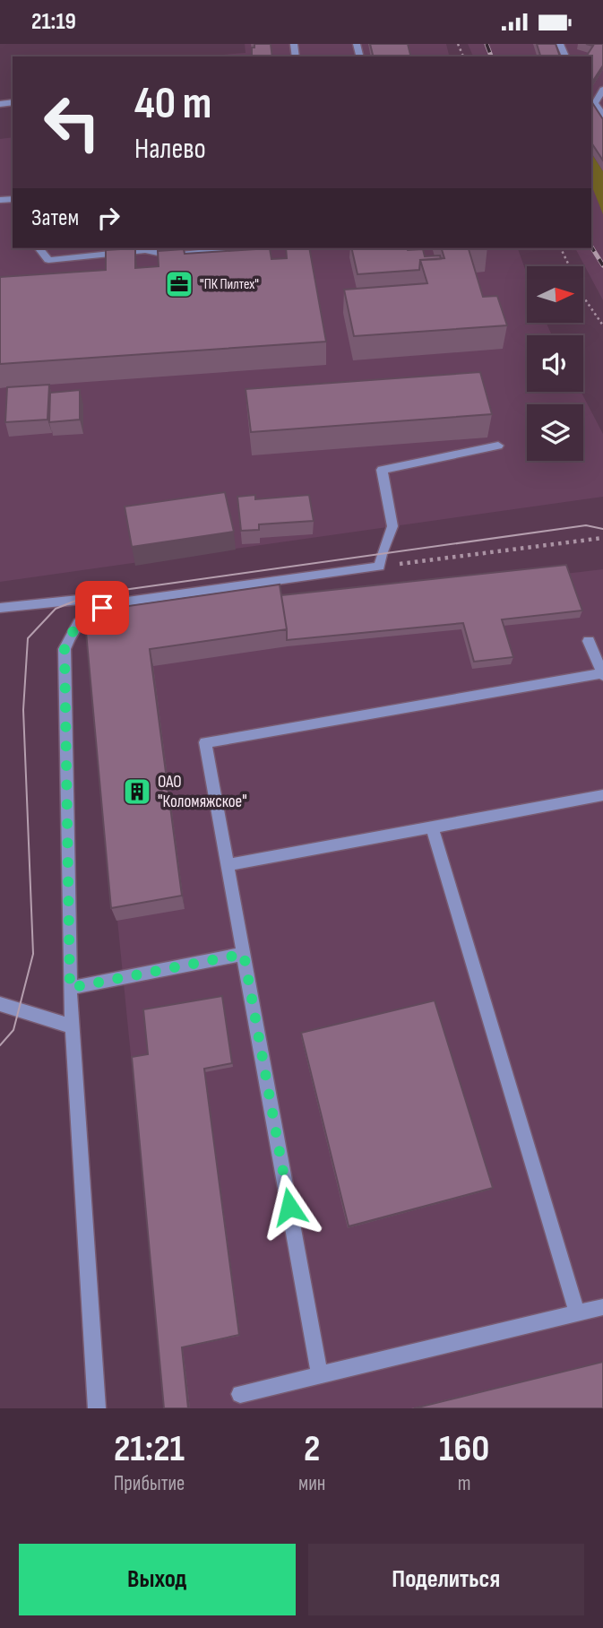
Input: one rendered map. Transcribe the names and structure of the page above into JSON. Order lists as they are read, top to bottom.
{
  "places": {
    "office": ["\"ПК Пилтех\""],
    "building": ["ОАО \"Коломяжское\""]
  },
  "north": "right",
  "page": {
    "status": "21:19",
    "turn": ["40 m", "Налево"],
    "then": "Затем",
    "eta": [
      "21:21",
      "Прибытие",
      "2",
      "мин",
      "160",
      "m"
    ],
    "buttons": ["Выход", "Поделиться"]
  }
}
